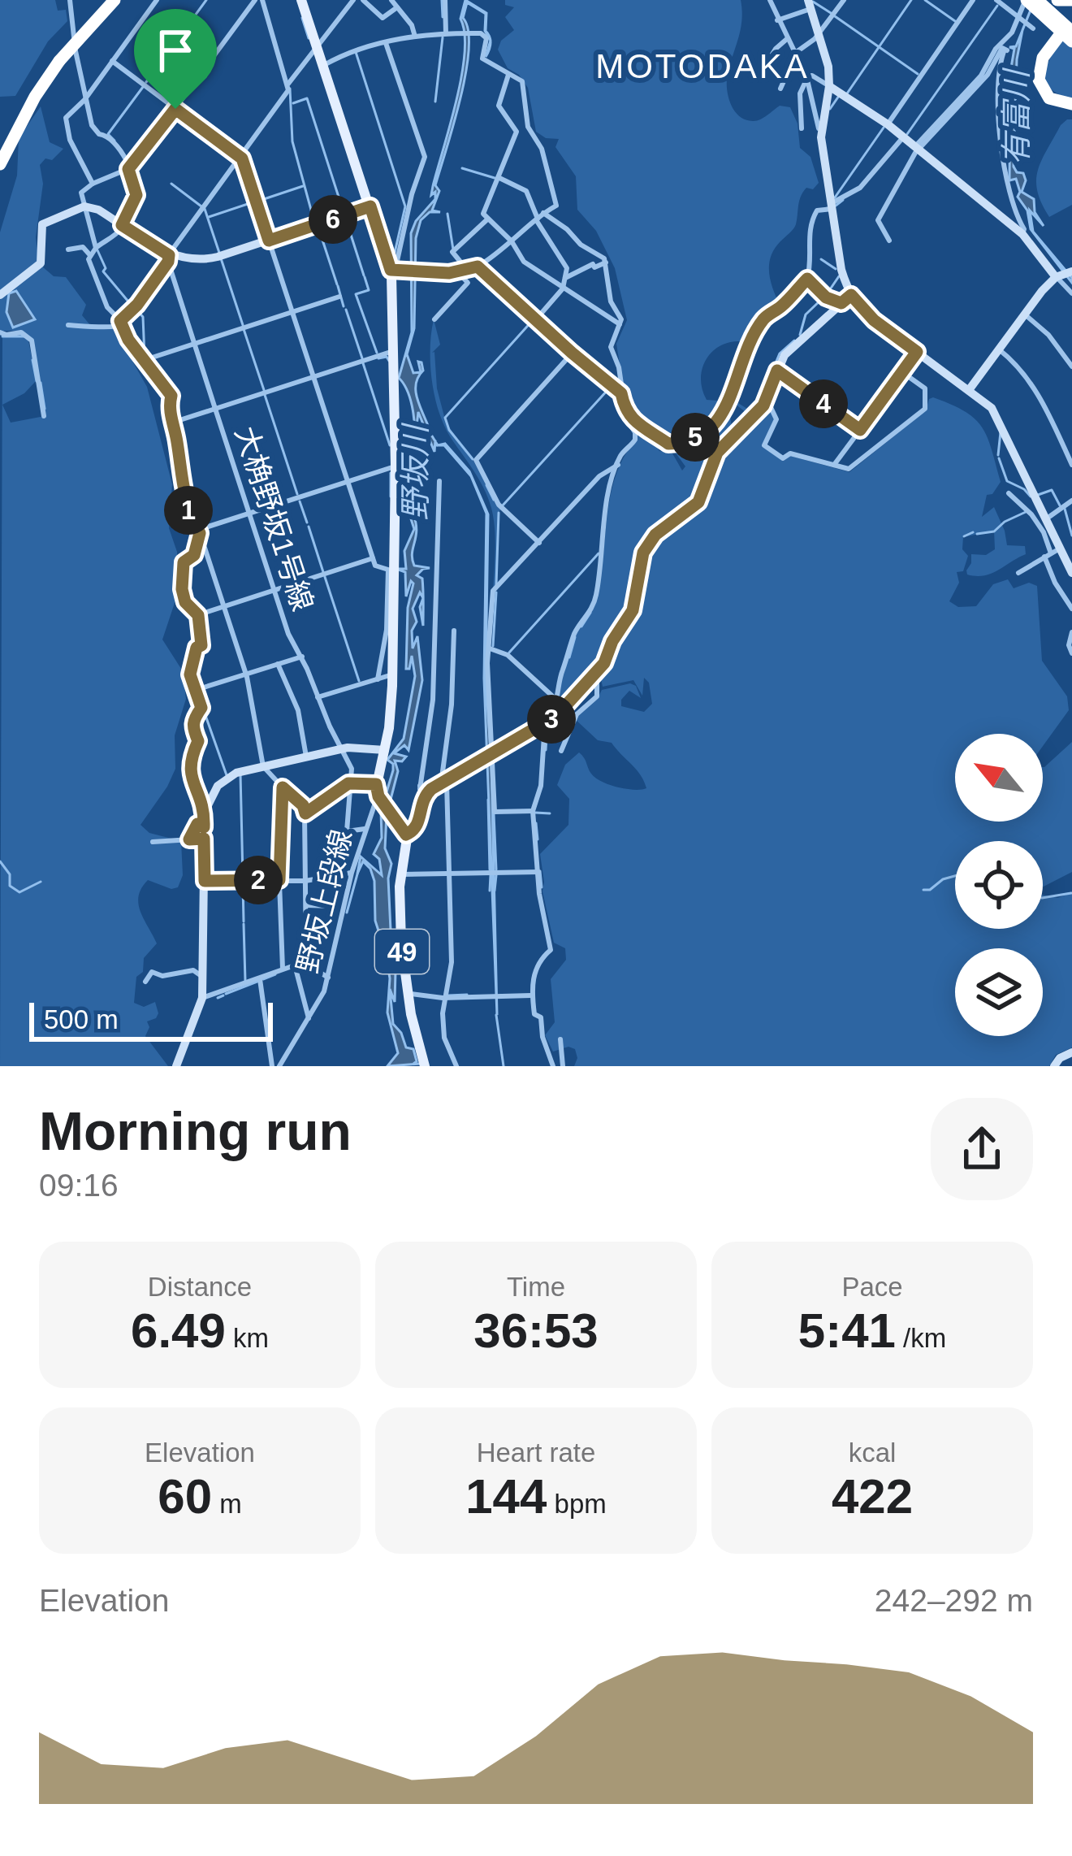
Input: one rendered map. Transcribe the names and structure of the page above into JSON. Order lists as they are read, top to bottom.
{
  "streets": {
    "main road": ["49"],
    "street": ["大桷野坂1号線", "野坂上段線"]
  },
  "crossings": [
    ["大桷野坂1号線", "野坂上段線"]
  ],
  "districts": ["MOTODAKA"],
  "water": ["有富川", "野坂川"],
  "scale_bar": "500 m",
  "north": "top left",
  "page": {
    "pins": [
      "6",
      "4",
      "5",
      "1",
      "3",
      "2"
    ],
    "scale": "500 m",
    "heading": ["Morning run", "09:16"],
    "stats": [
      ["Distance", "6.49 km"],
      ["Time", "36:53"],
      ["Pace", "5:41 /km"],
      ["Elevation", "60 m"],
      ["Heart rate", "144 bpm"],
      ["kcal", "422"]
    ],
    "chart": ["Elevation", "242–292 m"]
  }
}
